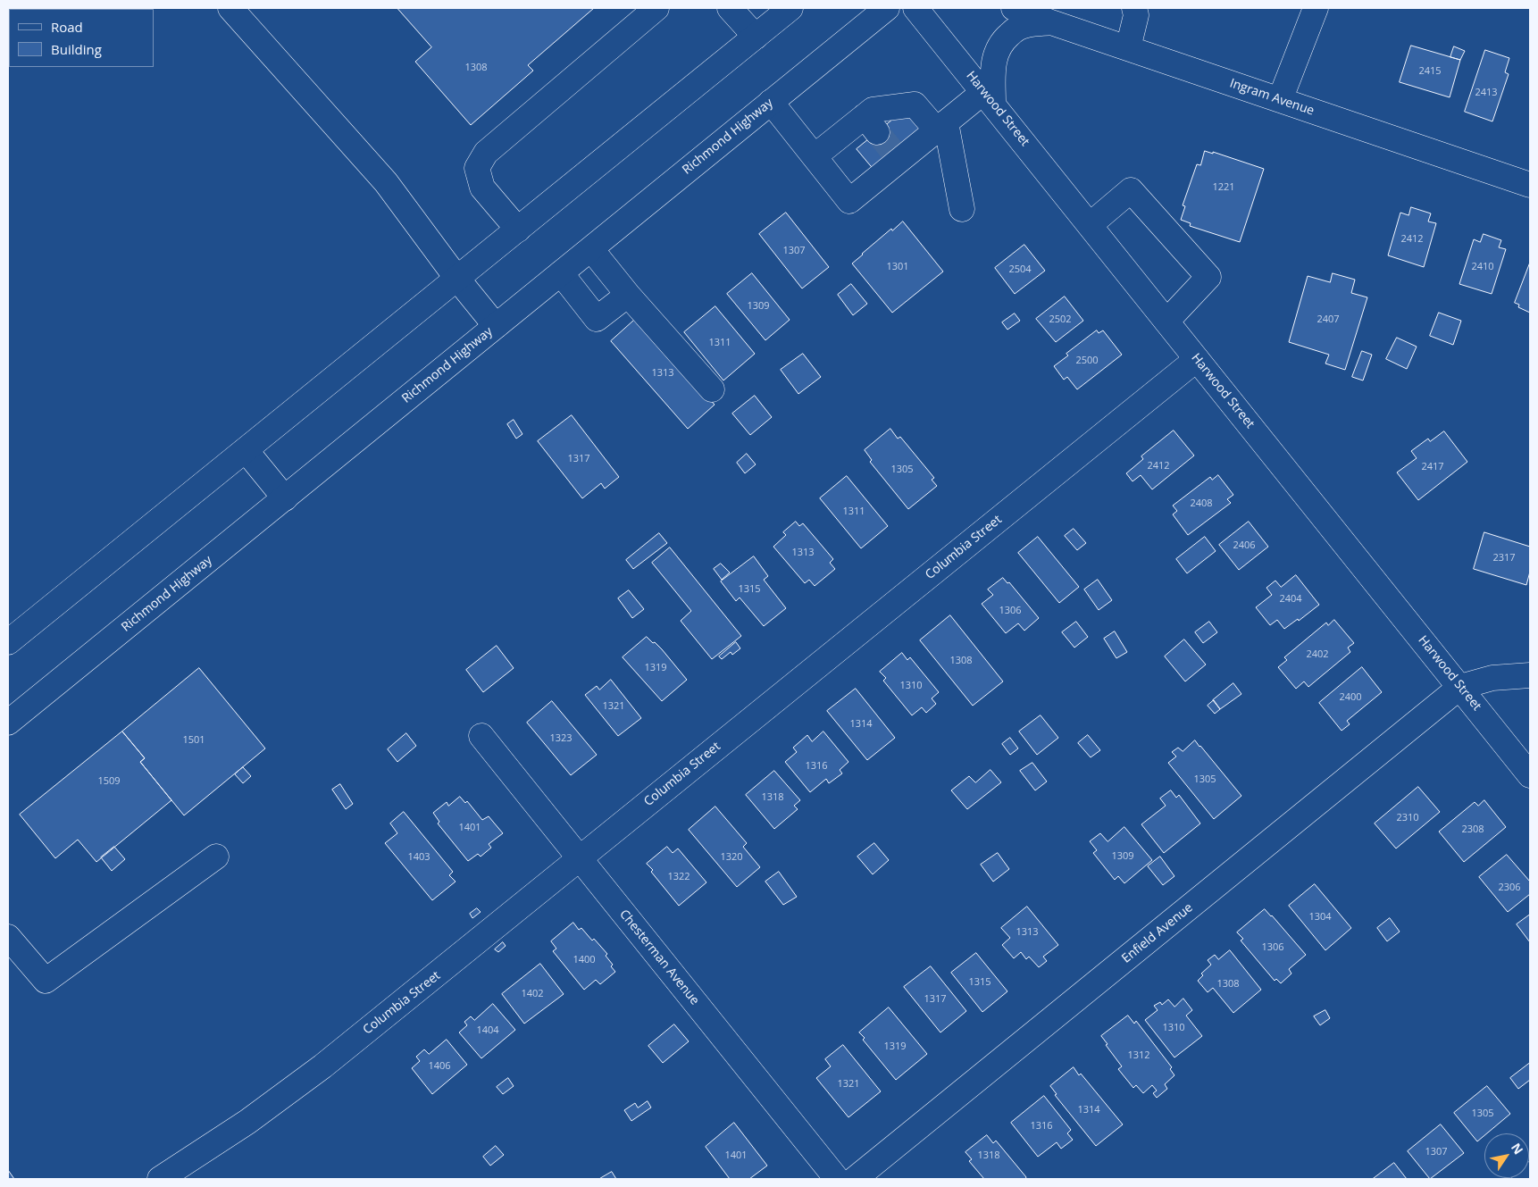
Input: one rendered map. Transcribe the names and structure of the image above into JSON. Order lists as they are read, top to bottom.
{
  "streets": {
    "street": [
      "Ingram Avenue",
      "Harwood Street",
      "Richmond Highway",
      "Columbia Street",
      "Enfield Avenue",
      "Chesterman Avenue"
    ]
  },
  "crossings": [
    ["Harwood Street", "Columbia Street"],
    ["Harwood Street", "Enfield Avenue"],
    ["Columbia Street", "Chesterman Avenue"]
  ],
  "house_numbers": [
    "1308",
    "2415",
    "2413",
    "1221",
    "2412",
    "1307",
    "1301",
    "2410",
    "2504",
    "1309",
    "2502",
    "2407",
    "1311",
    "2500",
    "1313",
    "1317",
    "2412",
    "2417",
    "1305",
    "2408",
    "1311",
    "2406",
    "1313",
    "2317",
    "1315",
    "2404",
    "1306",
    "2402",
    "1308",
    "1319",
    "1310",
    "2400",
    "1321",
    "1314",
    "1323",
    "1501",
    "1316",
    "1305",
    "1509",
    "1318",
    "2310",
    "1401",
    "2308",
    "1309",
    "1403",
    "1320",
    "1322",
    "2306",
    "1304",
    "1313",
    "1306",
    "1400",
    "1315",
    "1308",
    "1402",
    "1317",
    "1310",
    "1404",
    "1319",
    "1312",
    "1406",
    "1321",
    "1314",
    "1305",
    "1316",
    "1307",
    "1401",
    "1318"
  ],
  "legend": ["Road", "Building"],
  "north": "top right"
}
